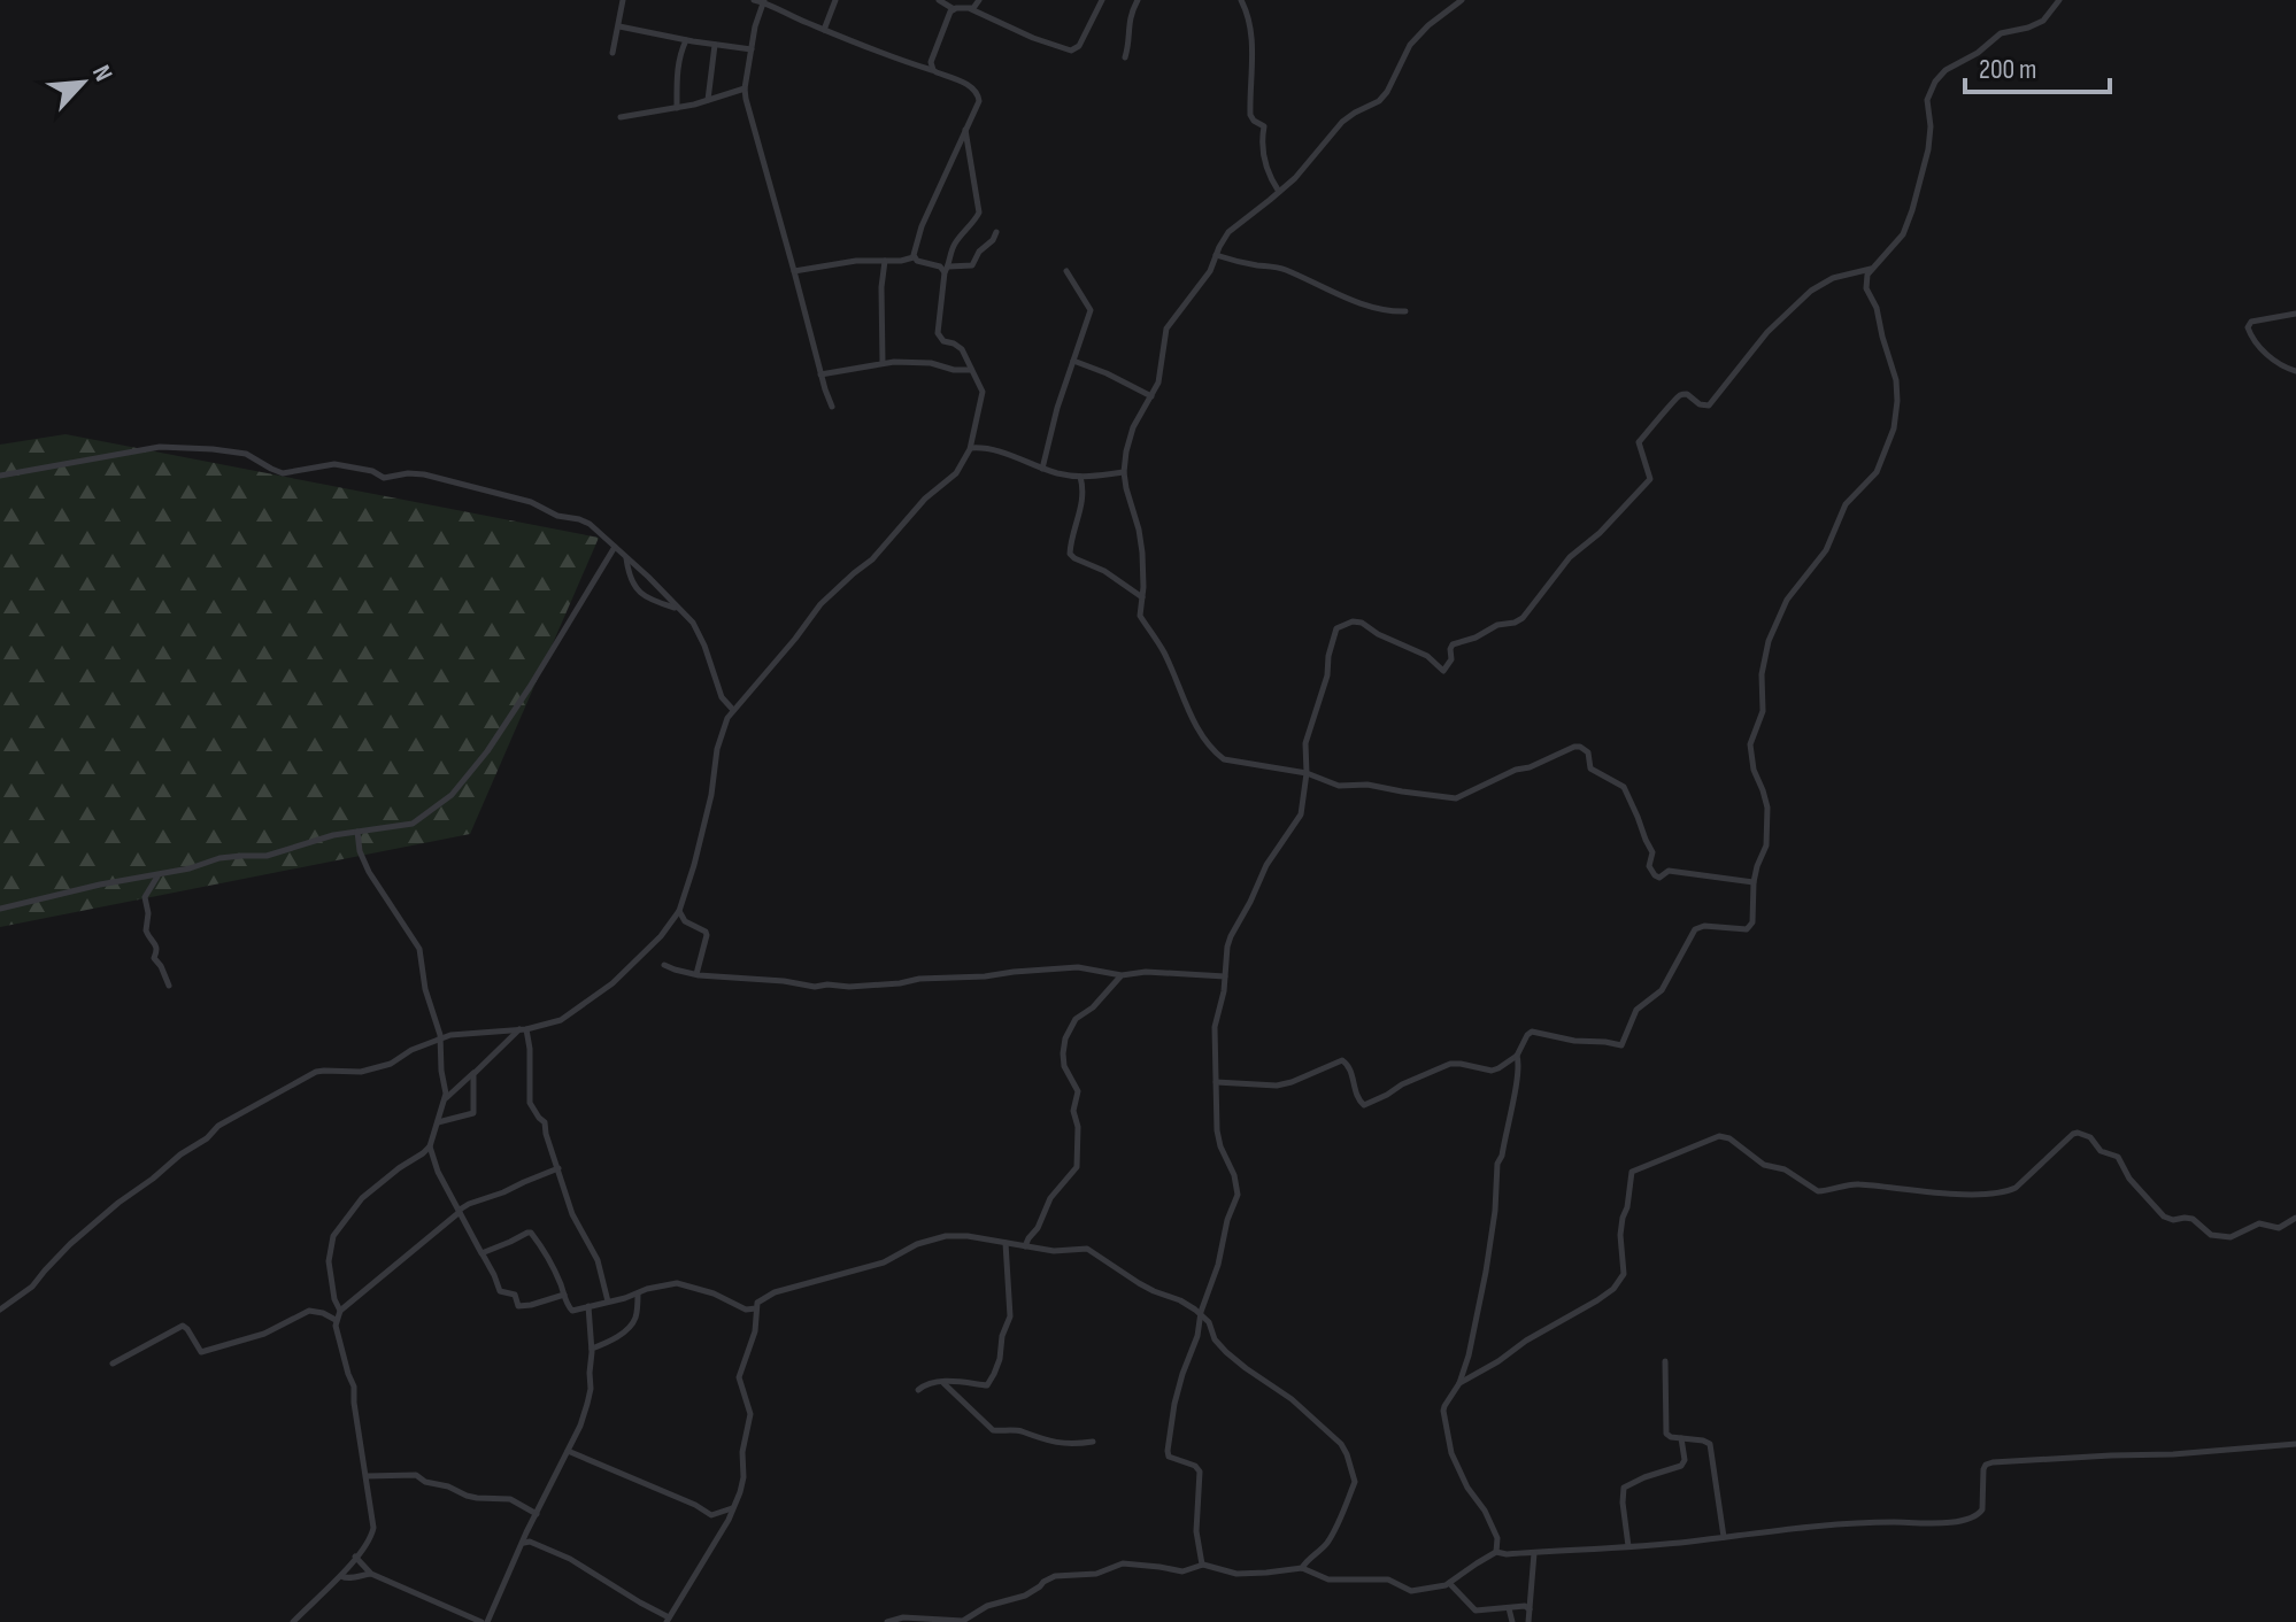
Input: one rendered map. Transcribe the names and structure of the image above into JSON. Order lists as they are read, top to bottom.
{
  "scale_bar": "200 m",
  "north": "top right"
}
